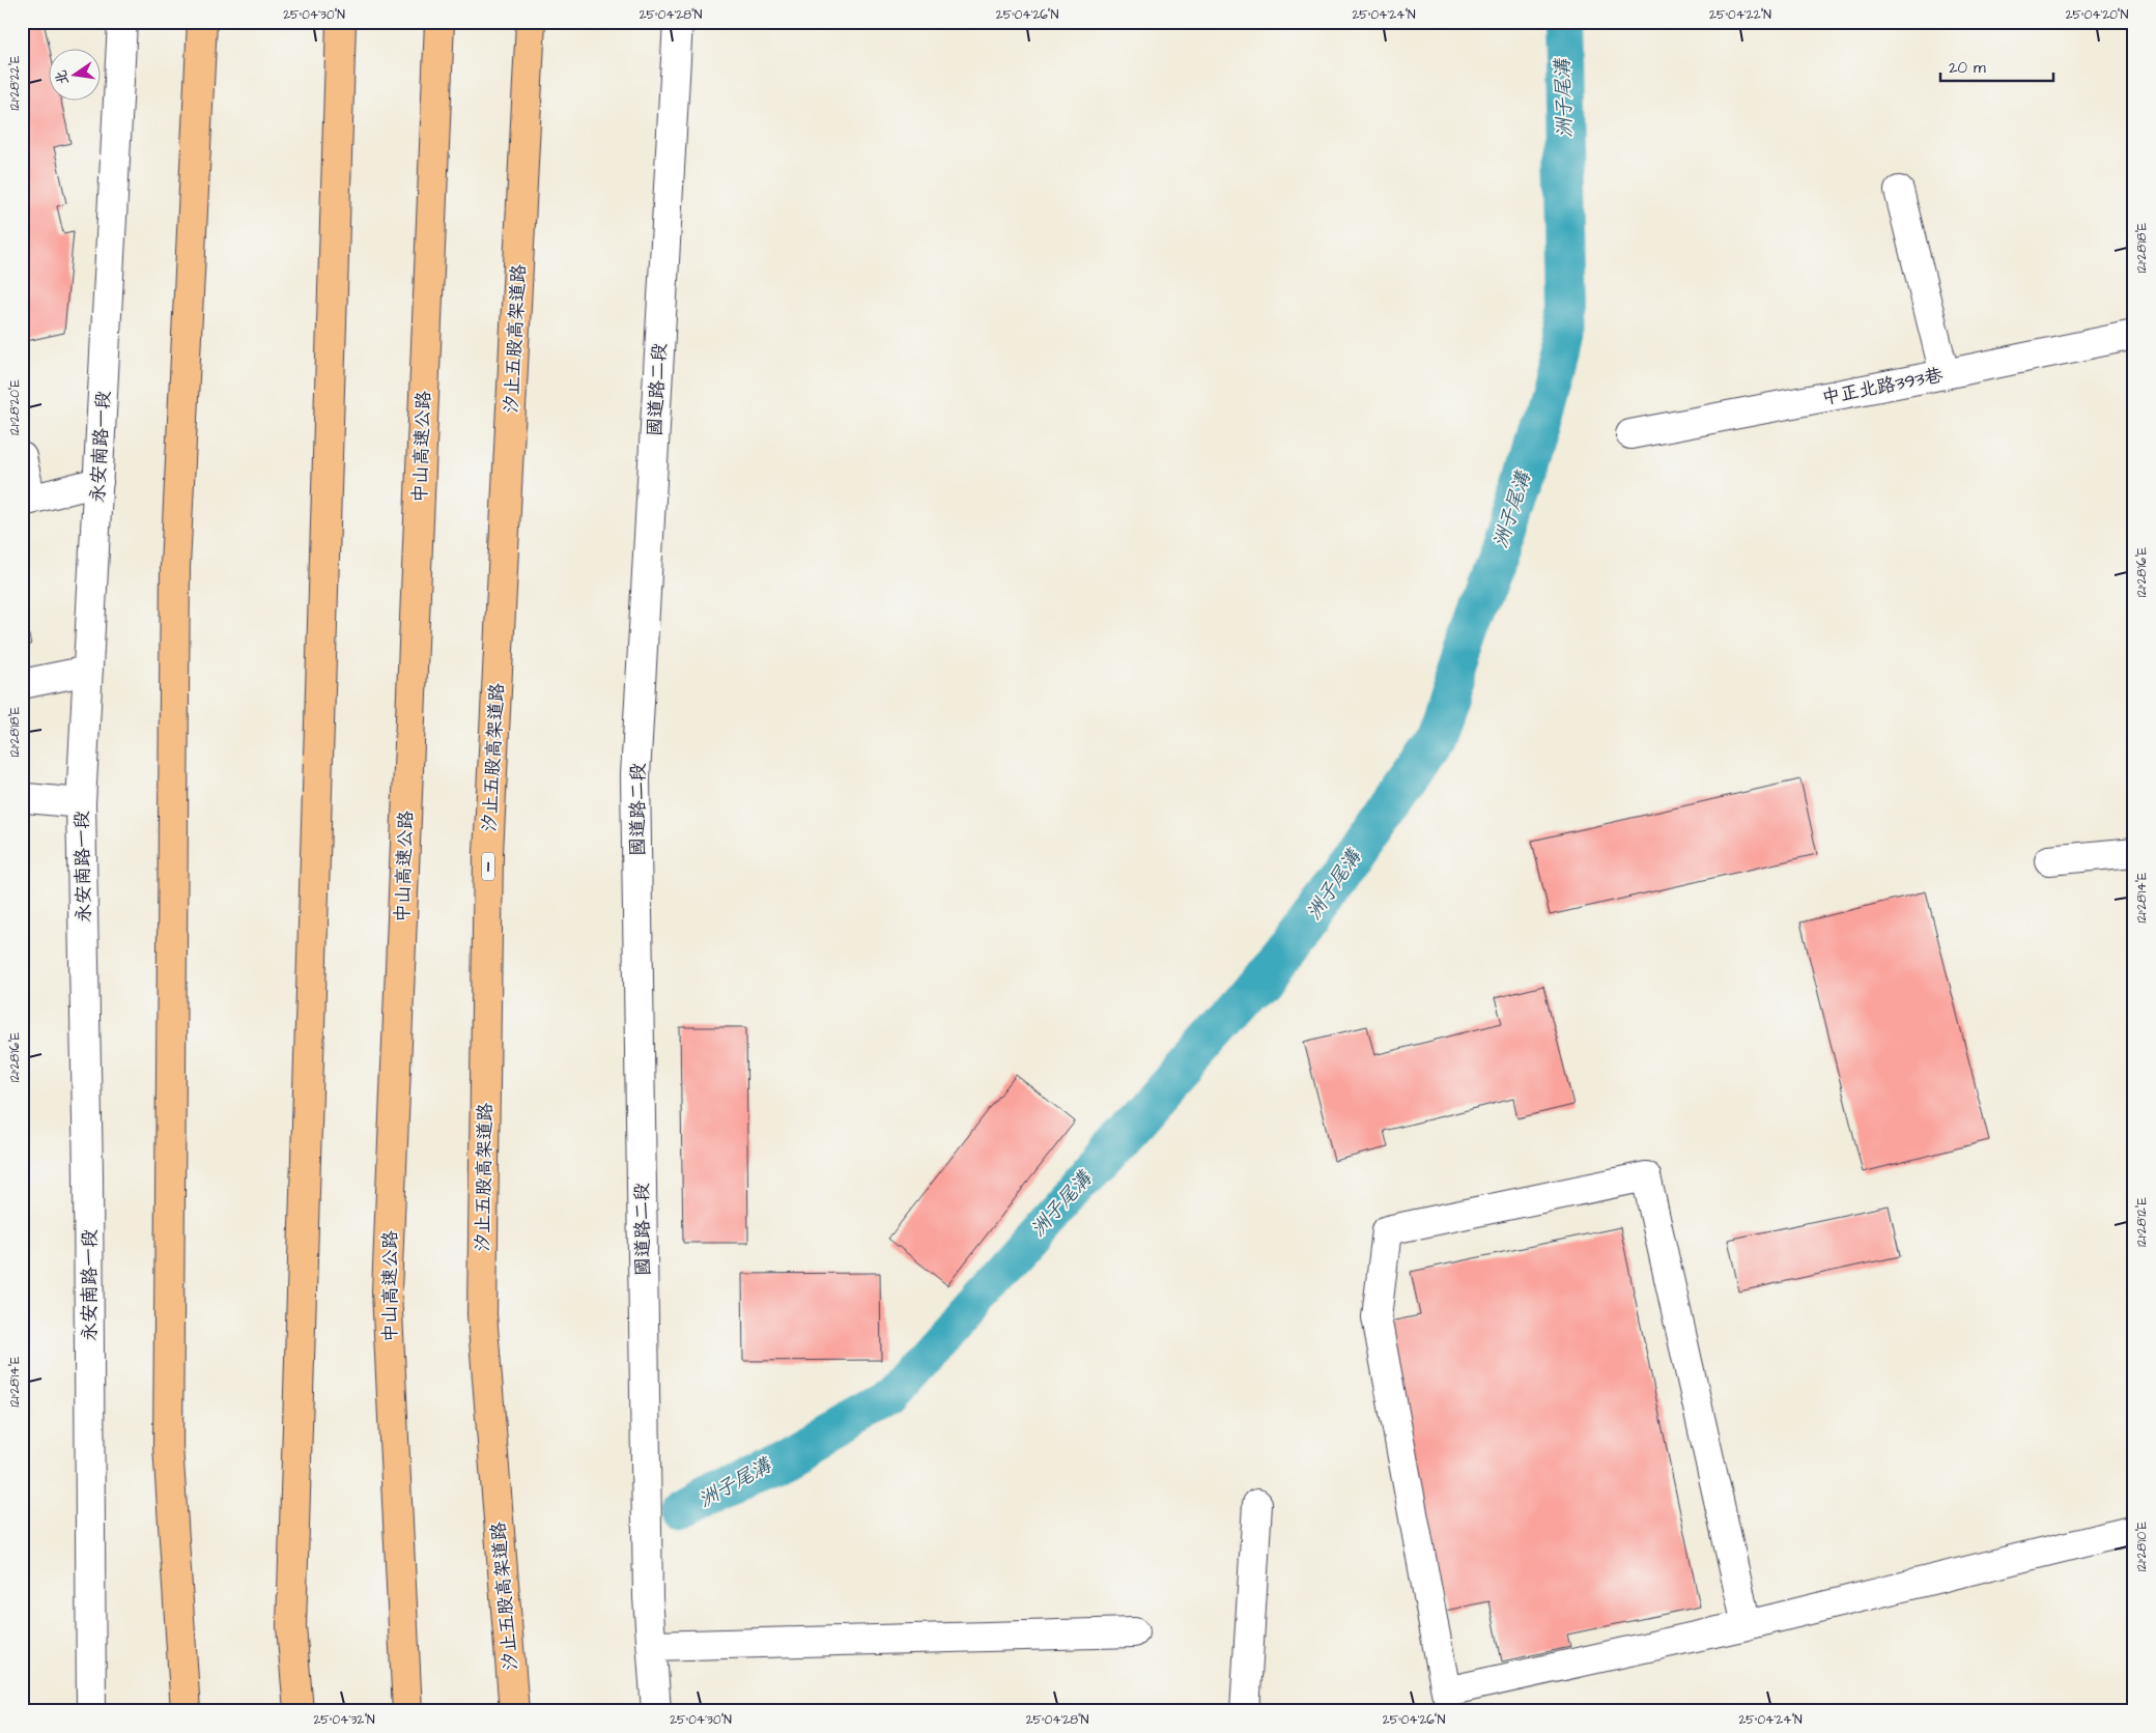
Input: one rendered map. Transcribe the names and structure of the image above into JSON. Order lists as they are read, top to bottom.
{
  "streets": {
    "highway": ["汐止五股高架道路", "中山高速公路", "1"],
    "street": ["中正北路393巷", "國道路二段", "永安南路一段"]
  },
  "water": ["洲子尾溝"],
  "scale_bar": "20 m",
  "north": "left",
  "coordinates": [
    "25°04'30\"N",
    "25°04'28\"N",
    "25°04'26\"N",
    "25°04'24\"N",
    "25°04'22\"N",
    "25°04'20\"N",
    "121°28'22\"E",
    "121°28'18\"E",
    "121°28'20\"E",
    "121°28'16\"E",
    "121°28'14\"E",
    "121°28'12\"E",
    "121°28'10\"E",
    "25°04'32\"N"
  ]
}
